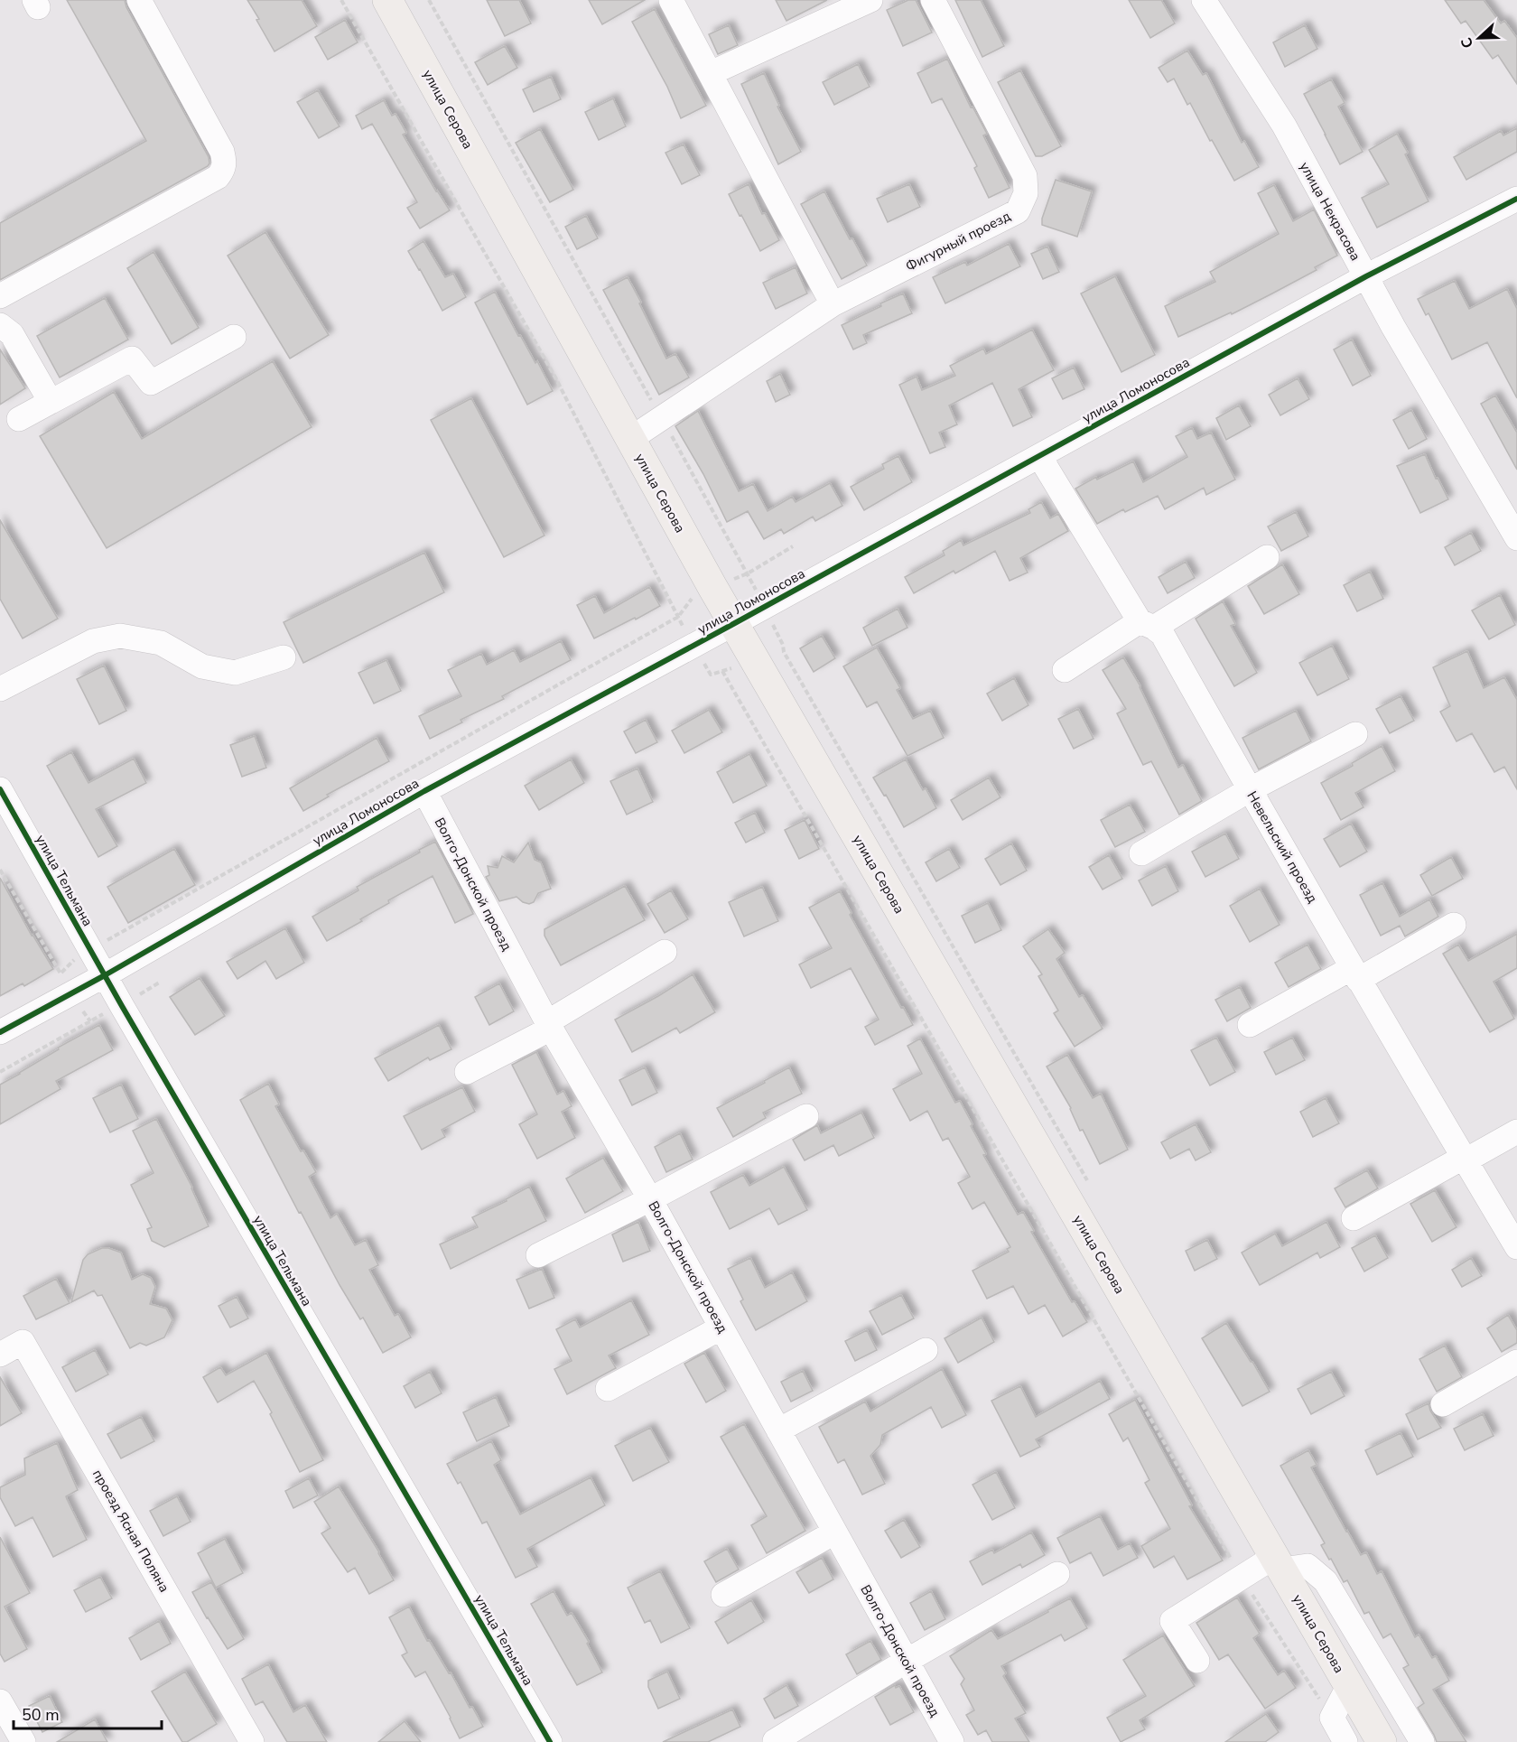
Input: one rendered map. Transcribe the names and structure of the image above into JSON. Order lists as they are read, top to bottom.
{
  "streets": {
    "main road": ["улица Серова"],
    "street": [
      "улица Некрасова",
      "Фигурный проезд",
      "улица Ломоносова",
      "Невельский проезд",
      "улица Тельмана",
      "Волго-Донской проезд",
      "проезд Ясная Поляна"
    ]
  },
  "crossings": [
    ["улица Серова", "Фигурный проезд"],
    ["улица Серова", "улица Ломоносова"],
    ["улица Некрасова", "улица Ломоносова"],
    ["улица Ломоносова", "Невельский проезд"],
    ["улица Ломоносова", "улица Тельмана"],
    ["улица Ломоносова", "Волго-Донской проезд"]
  ],
  "scale_bar": "50 m",
  "north": "left"
}
